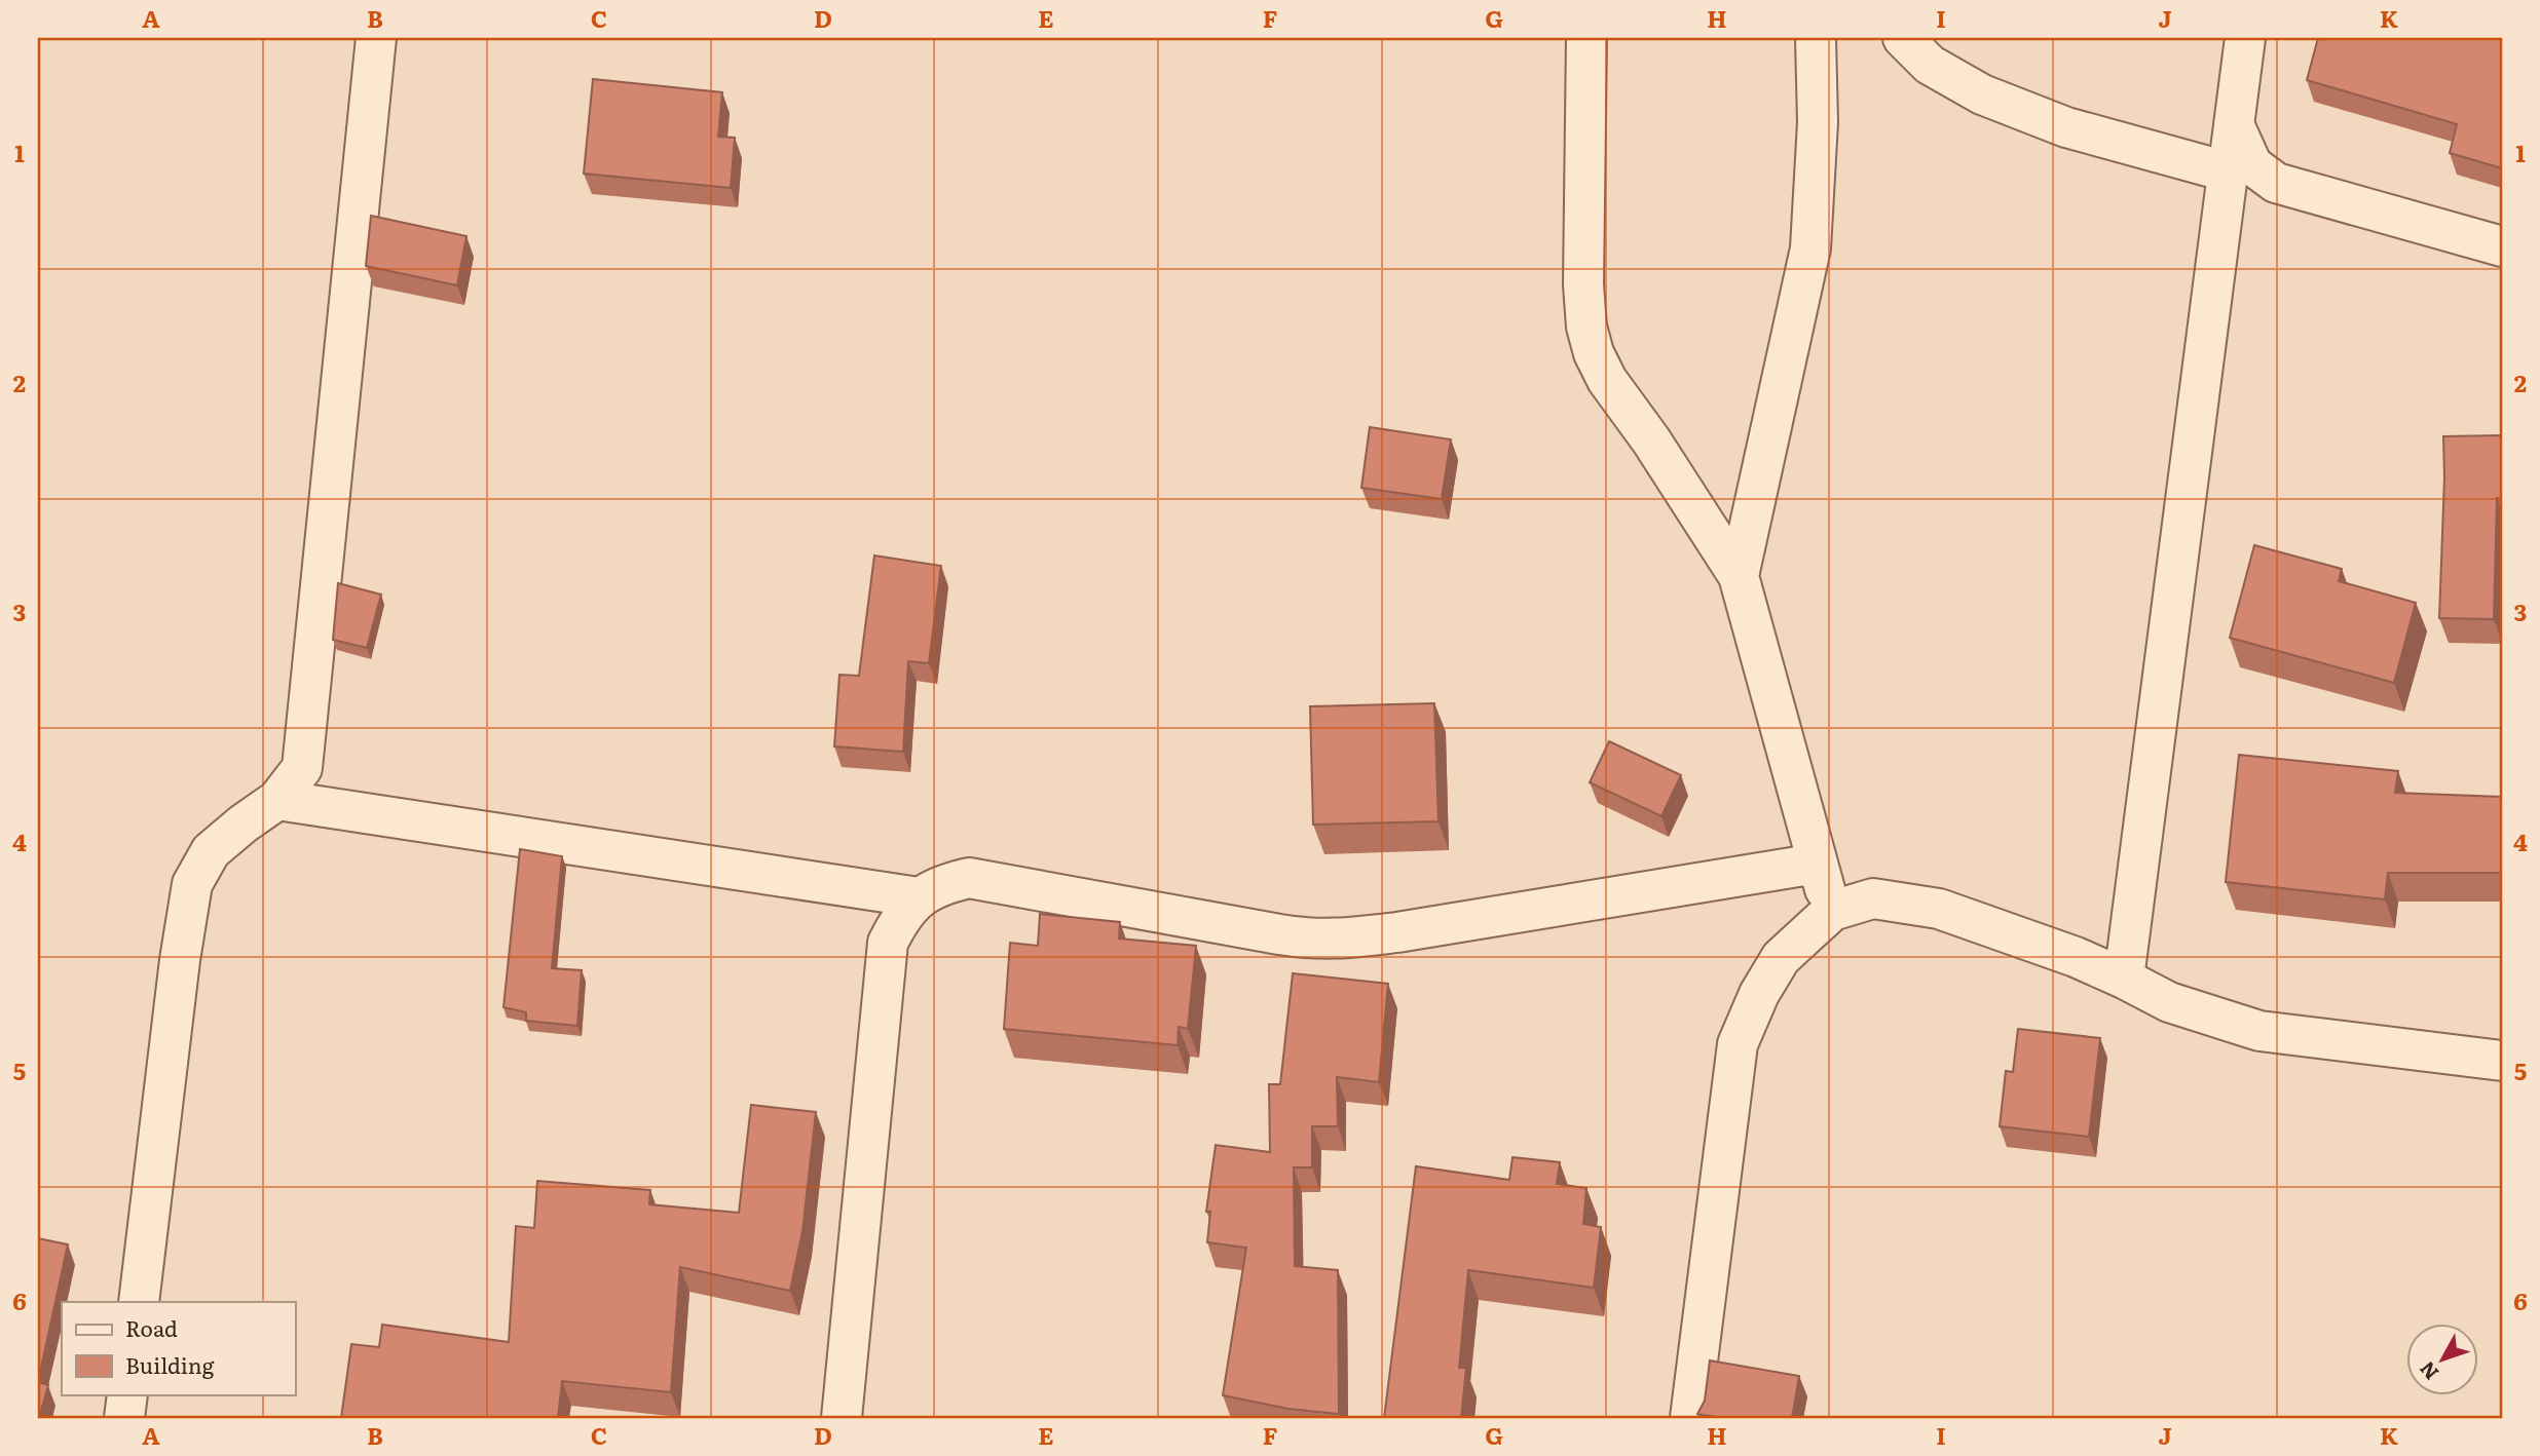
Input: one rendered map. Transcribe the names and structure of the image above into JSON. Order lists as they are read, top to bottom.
{
  "legend": ["Road", "Building"],
  "north": "bottom left",
  "grid": {
    "columns": [
      "A",
      "B",
      "C",
      "D",
      "E",
      "F",
      "G",
      "H",
      "I",
      "J",
      "K"
    ],
    "rows": [
      "1",
      "2",
      "3",
      "4",
      "5",
      "6"
    ]
  }
}
